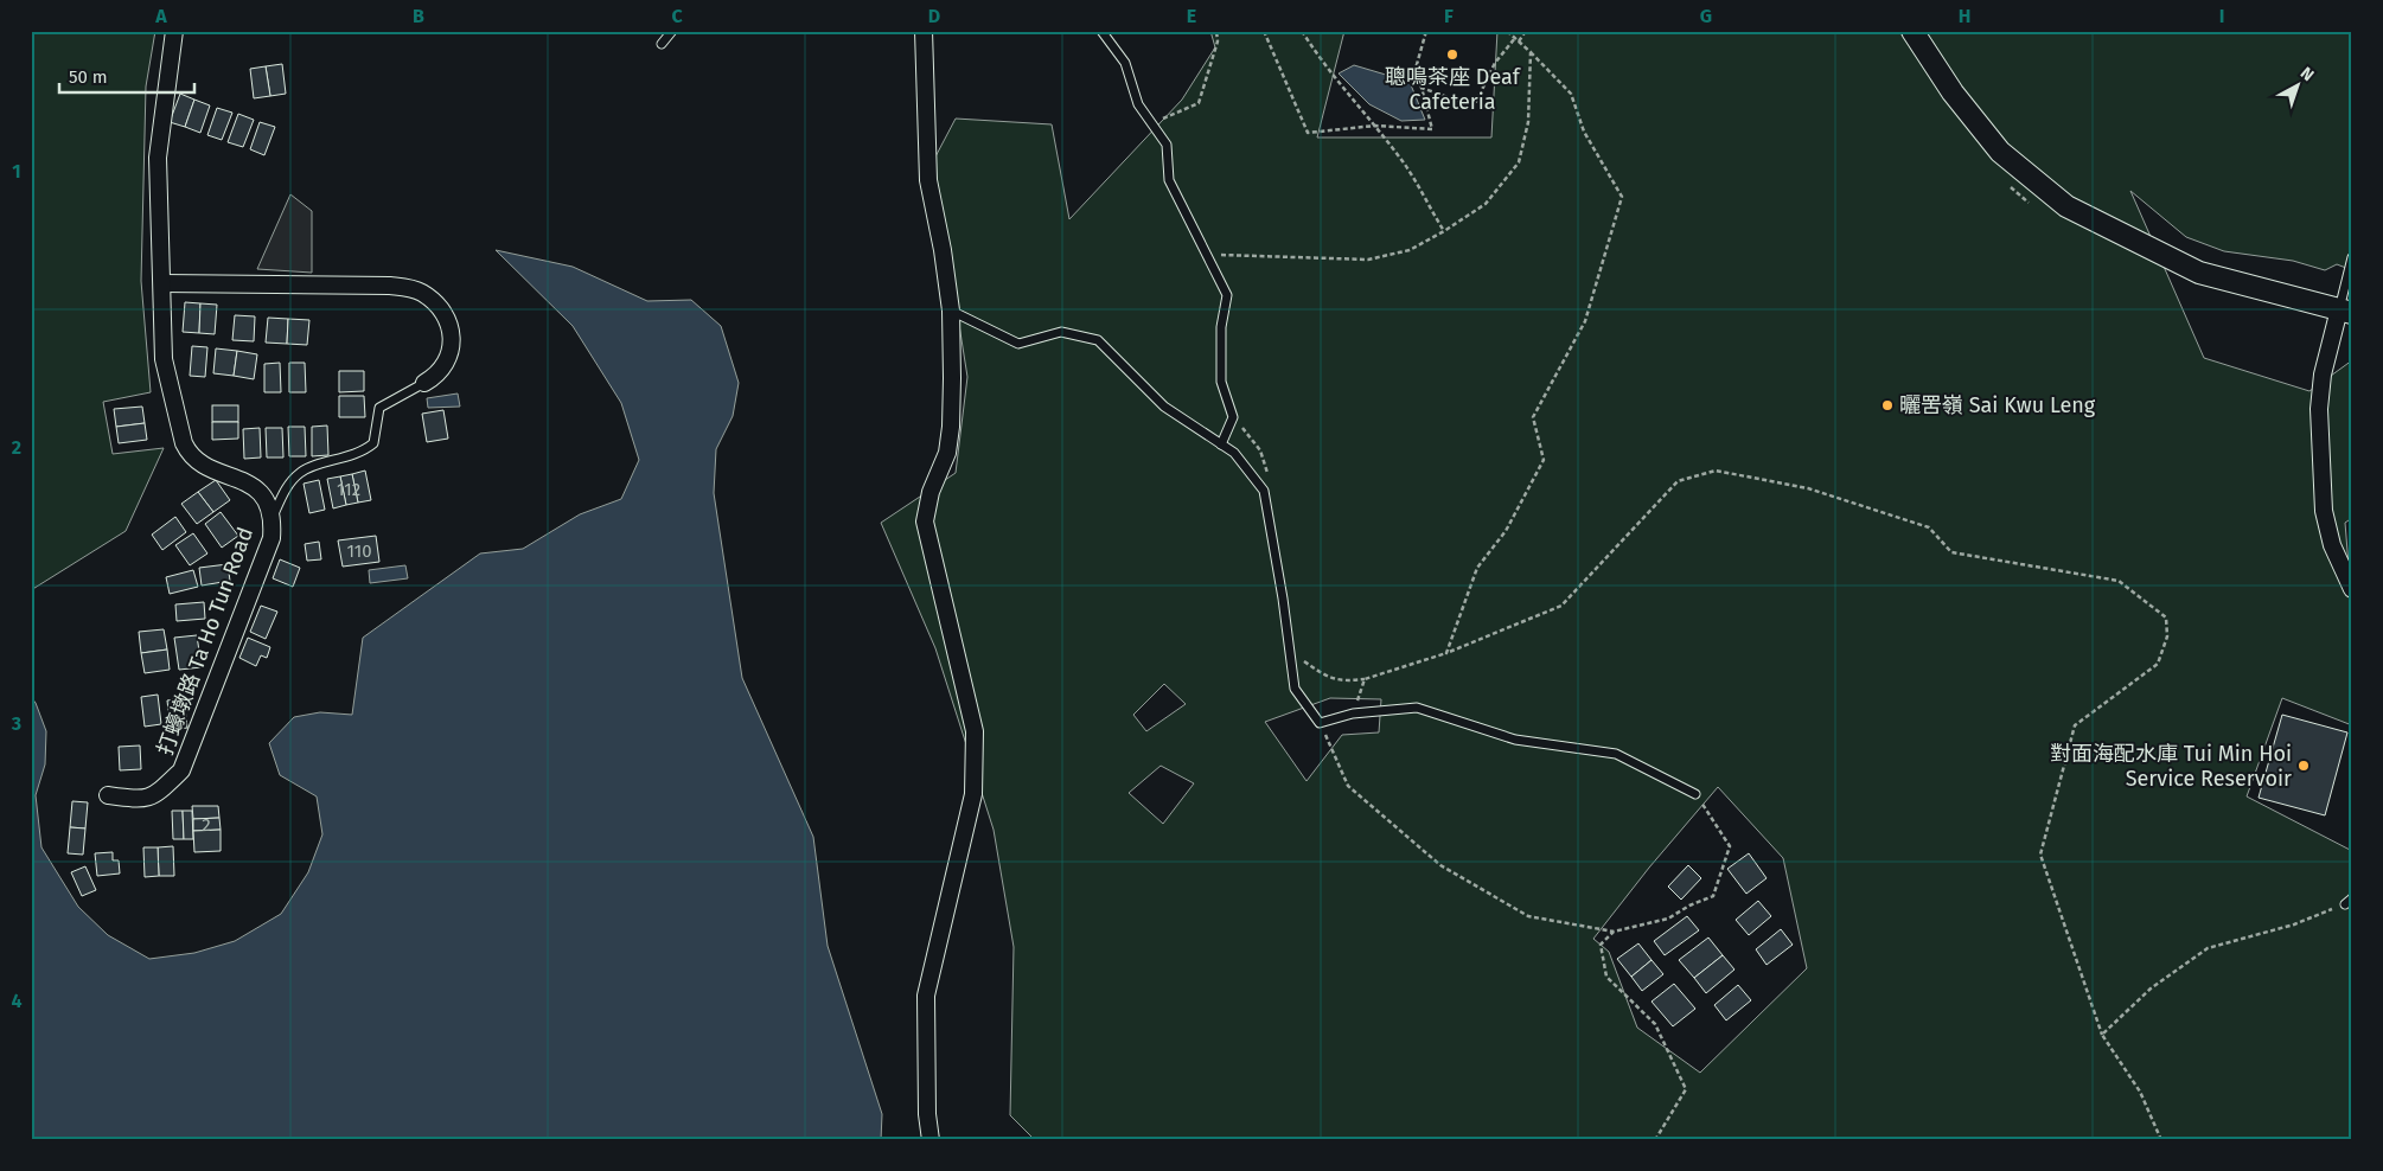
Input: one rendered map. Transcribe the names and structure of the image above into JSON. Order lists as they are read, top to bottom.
{
  "streets": {
    "street": ["打蠔墩路 Ta Ho Tun Road"]
  },
  "places": ["聰鳴茶座 Deaf Cafeteria", "曬罟嶺 Sai Kwu Leng", "對面海配水庫 Tui Min Hoi Service Reservoir"],
  "house_numbers": ["112", "110", "2"],
  "scale_bar": "50 m",
  "north": "top right",
  "grid": {
    "columns": [
      "A",
      "B",
      "C",
      "D",
      "E",
      "F",
      "G",
      "H",
      "I"
    ],
    "rows": [
      "1",
      "2",
      "3",
      "4"
    ]
  }
}
